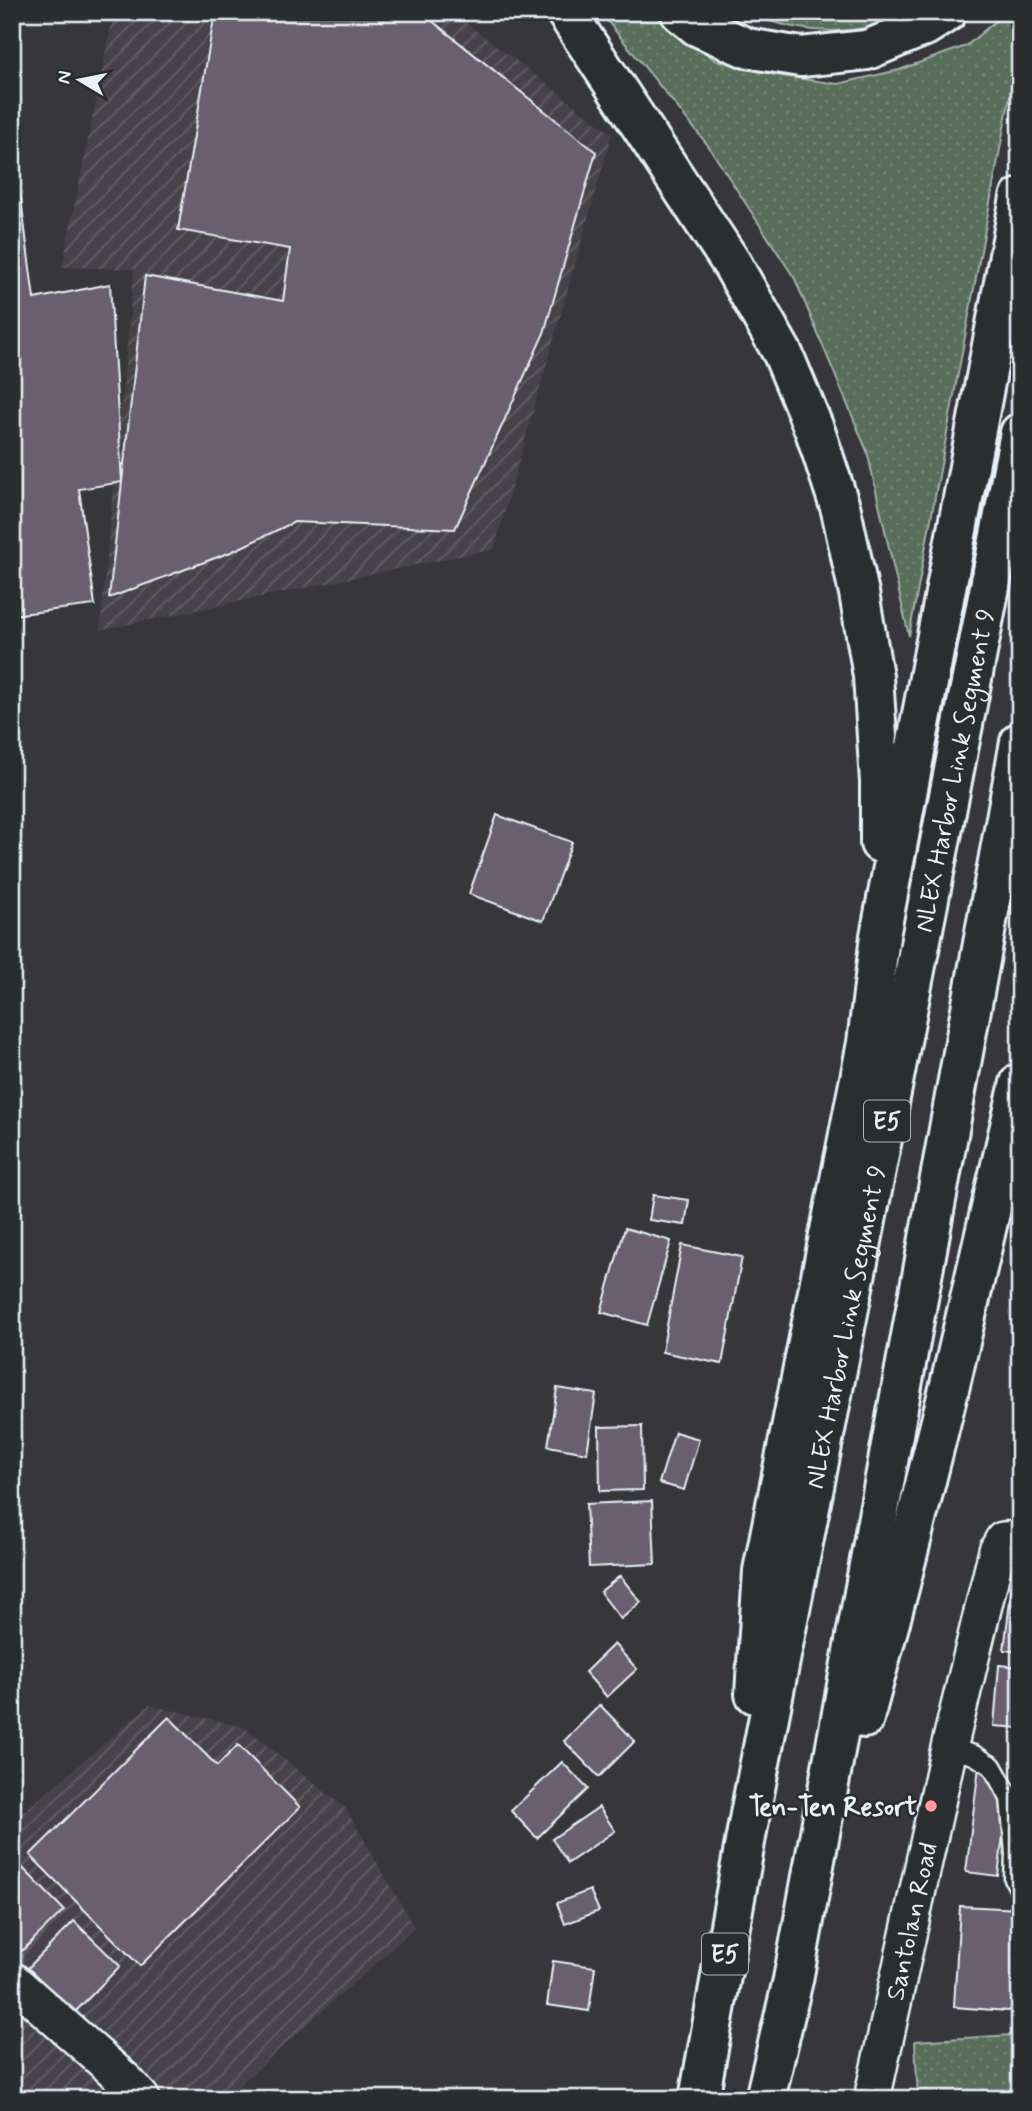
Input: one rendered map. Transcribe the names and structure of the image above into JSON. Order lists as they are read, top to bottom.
{
  "streets": {
    "highway": ["NLEX Harbor Link Segment 9", "E5"],
    "street": ["Santolan Road"]
  },
  "places": ["Ten-Ten Resort"],
  "north": "left"
}
